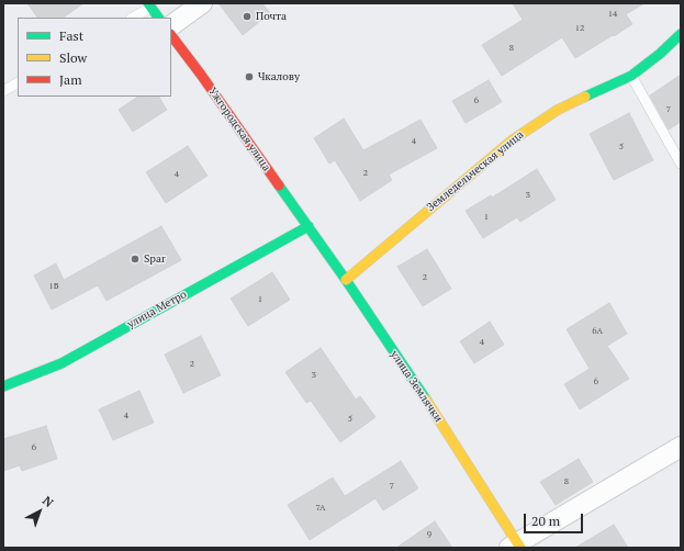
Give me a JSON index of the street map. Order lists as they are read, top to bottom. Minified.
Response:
{"streets":{"street":["Ужгородская улица","Земледельческая улица","улица Метро","улица Землячки"]},"crossings":[["Ужгородская улица","улица Метро"],["Ужгородская улица","улица Землячки"],["Земледельческая улица","улица Землячки"],["улица Метро","улица Землячки"]],"places":["Почта","Чкалову","Spar"],"house_numbers":["14","12","8","6","7","4","5","2","4","3","1","2","1Б","1","6А","4","2","3","6","4","5","6","8","7","7А","9"],"legend":["Fast","Slow","Jam"],"scale_bar":"20 m","north":"top right"}
